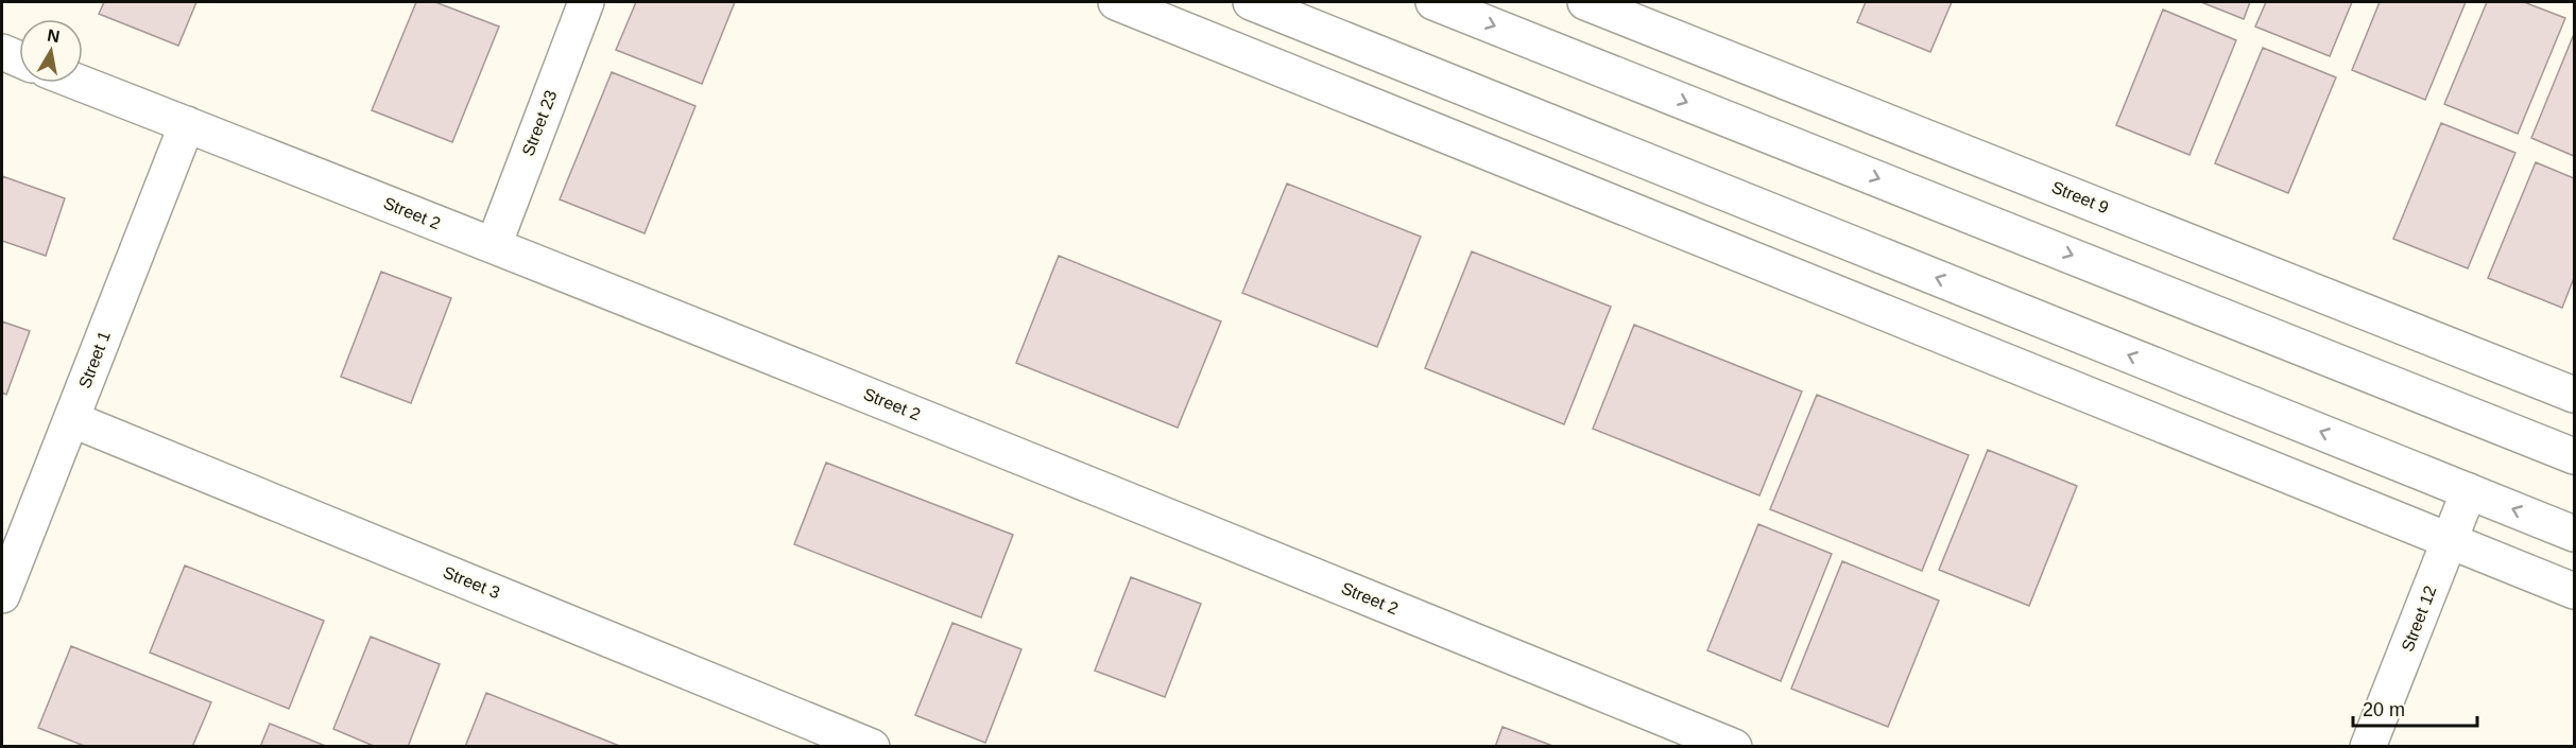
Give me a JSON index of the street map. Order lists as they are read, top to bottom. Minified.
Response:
{"streets":{"street":["Street 23","Street 9","Street 2","Street 1","Street 3","Street 12"]},"crossings":[["Street 23","Street 2"],["Street 2","Street 1"],["Street 1","Street 3"]],"scale_bar":"20 m","north":"top"}
